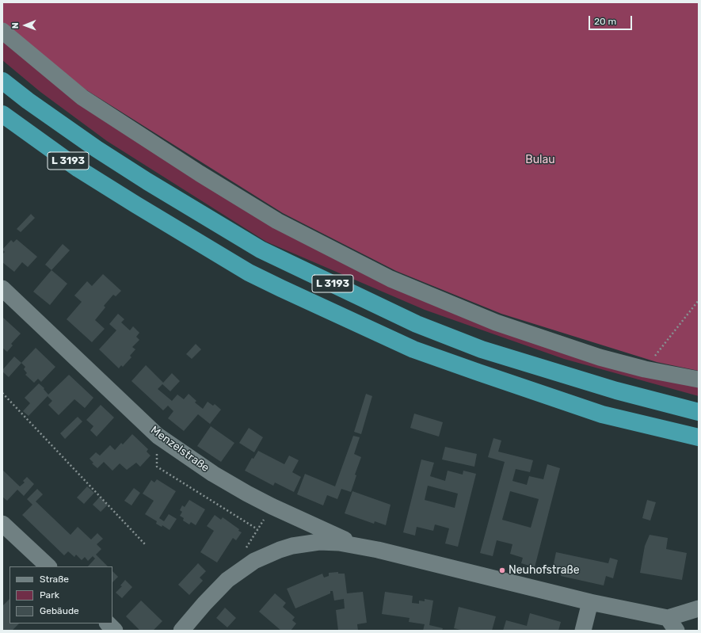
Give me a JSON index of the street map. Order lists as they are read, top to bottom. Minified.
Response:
{"streets":{"highway":["L 3193"],"street":["Menzelstraße"]},"parks":["Bulau"],"places":["Neuhofstraße"],"legend":["Straße","Park","Gebäude"],"scale_bar":"20 m","north":"left"}
